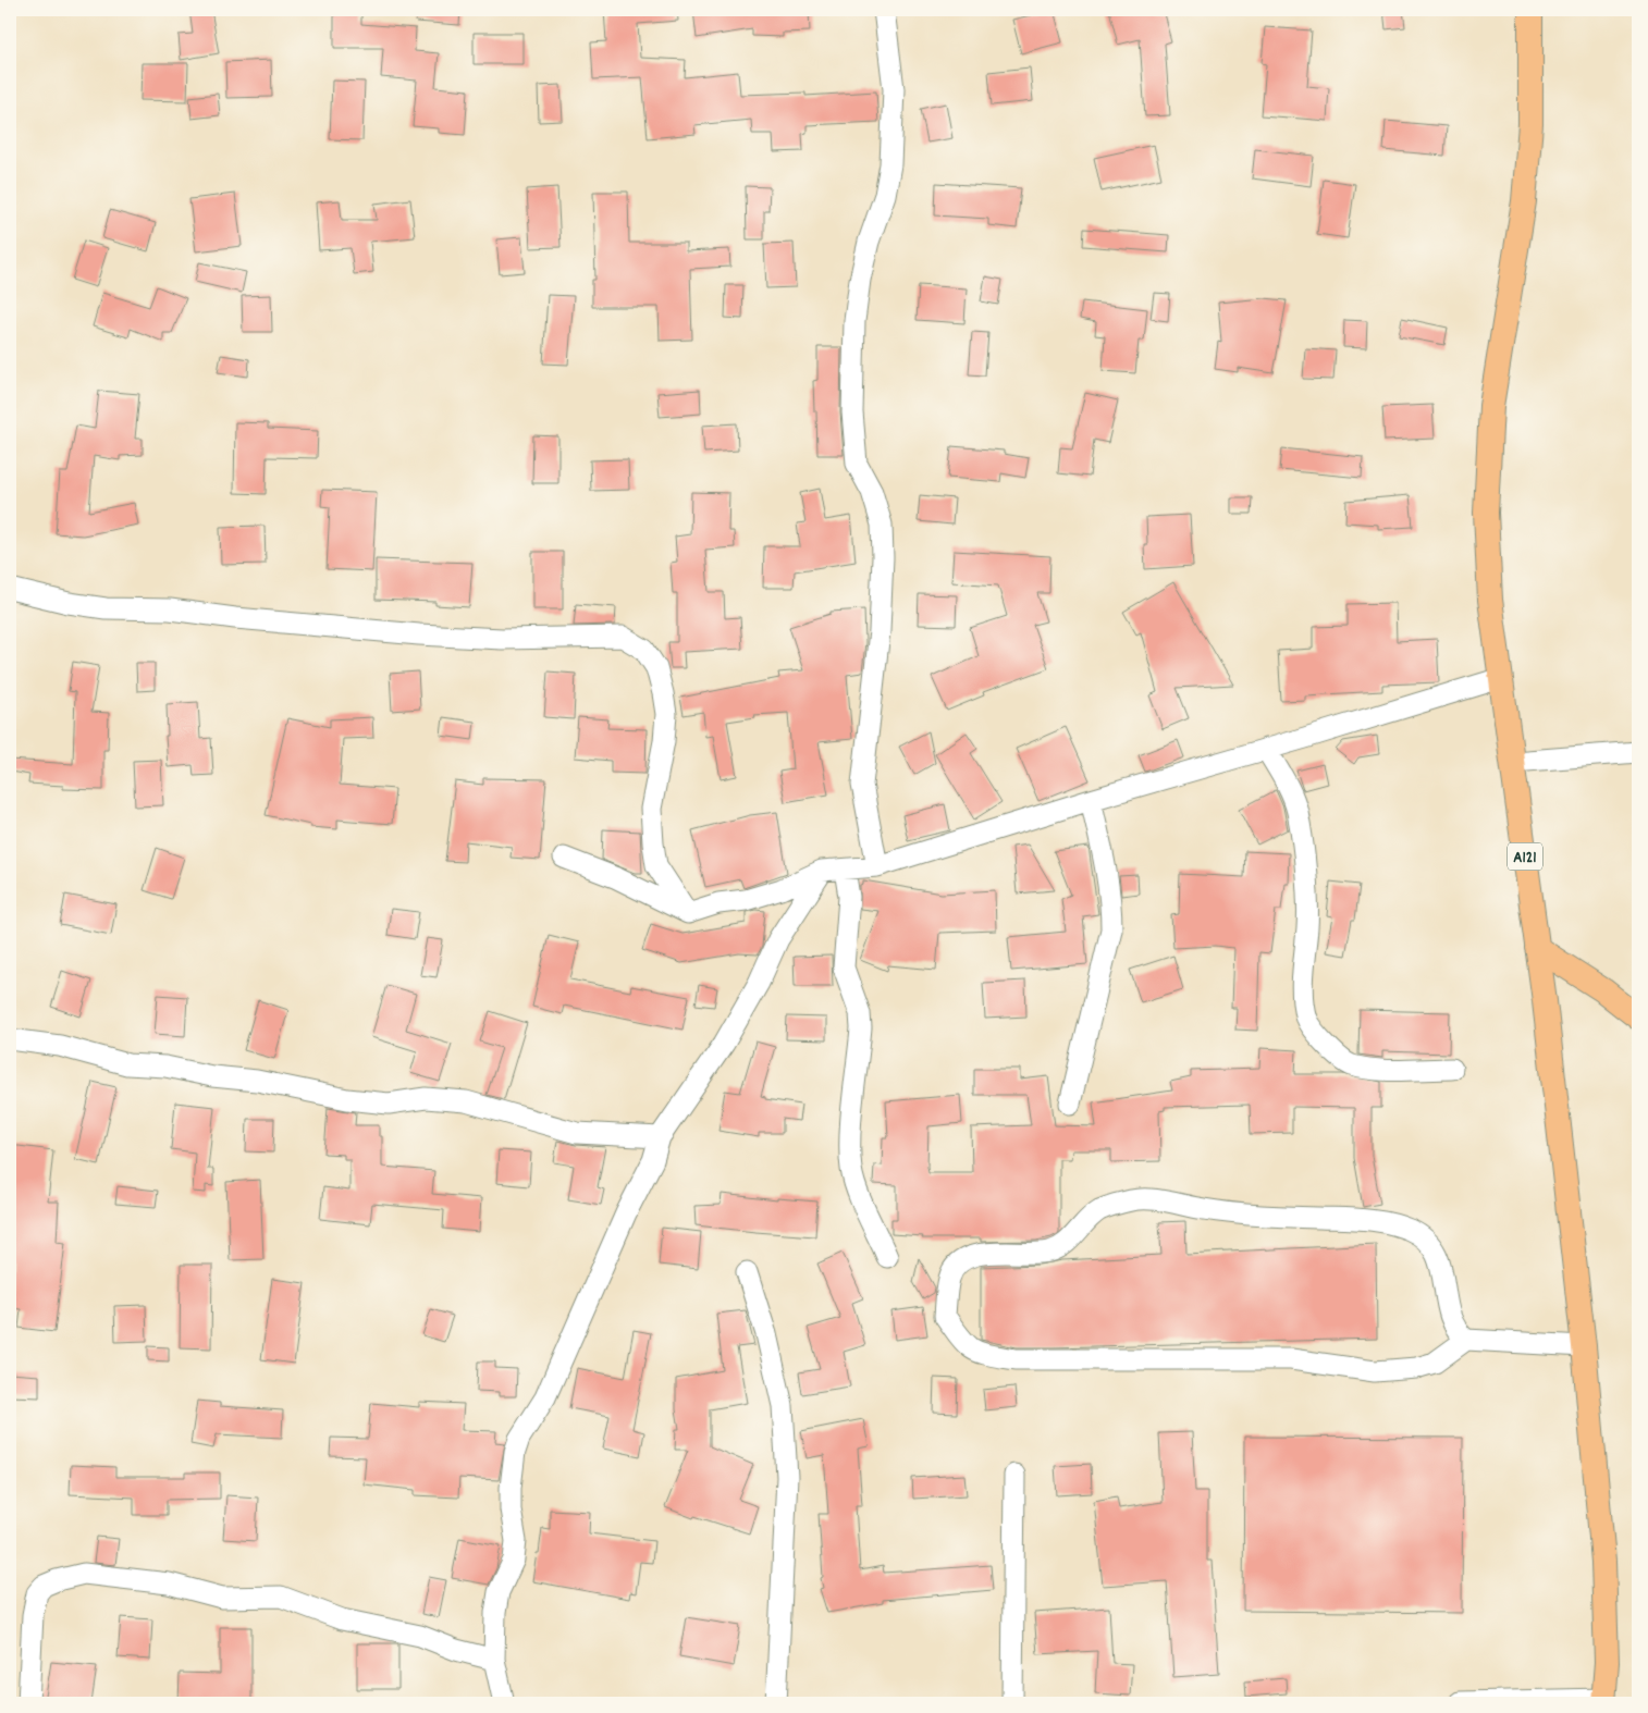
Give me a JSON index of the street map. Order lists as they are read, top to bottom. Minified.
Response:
{"streets":{"main road":["A121"]}}
